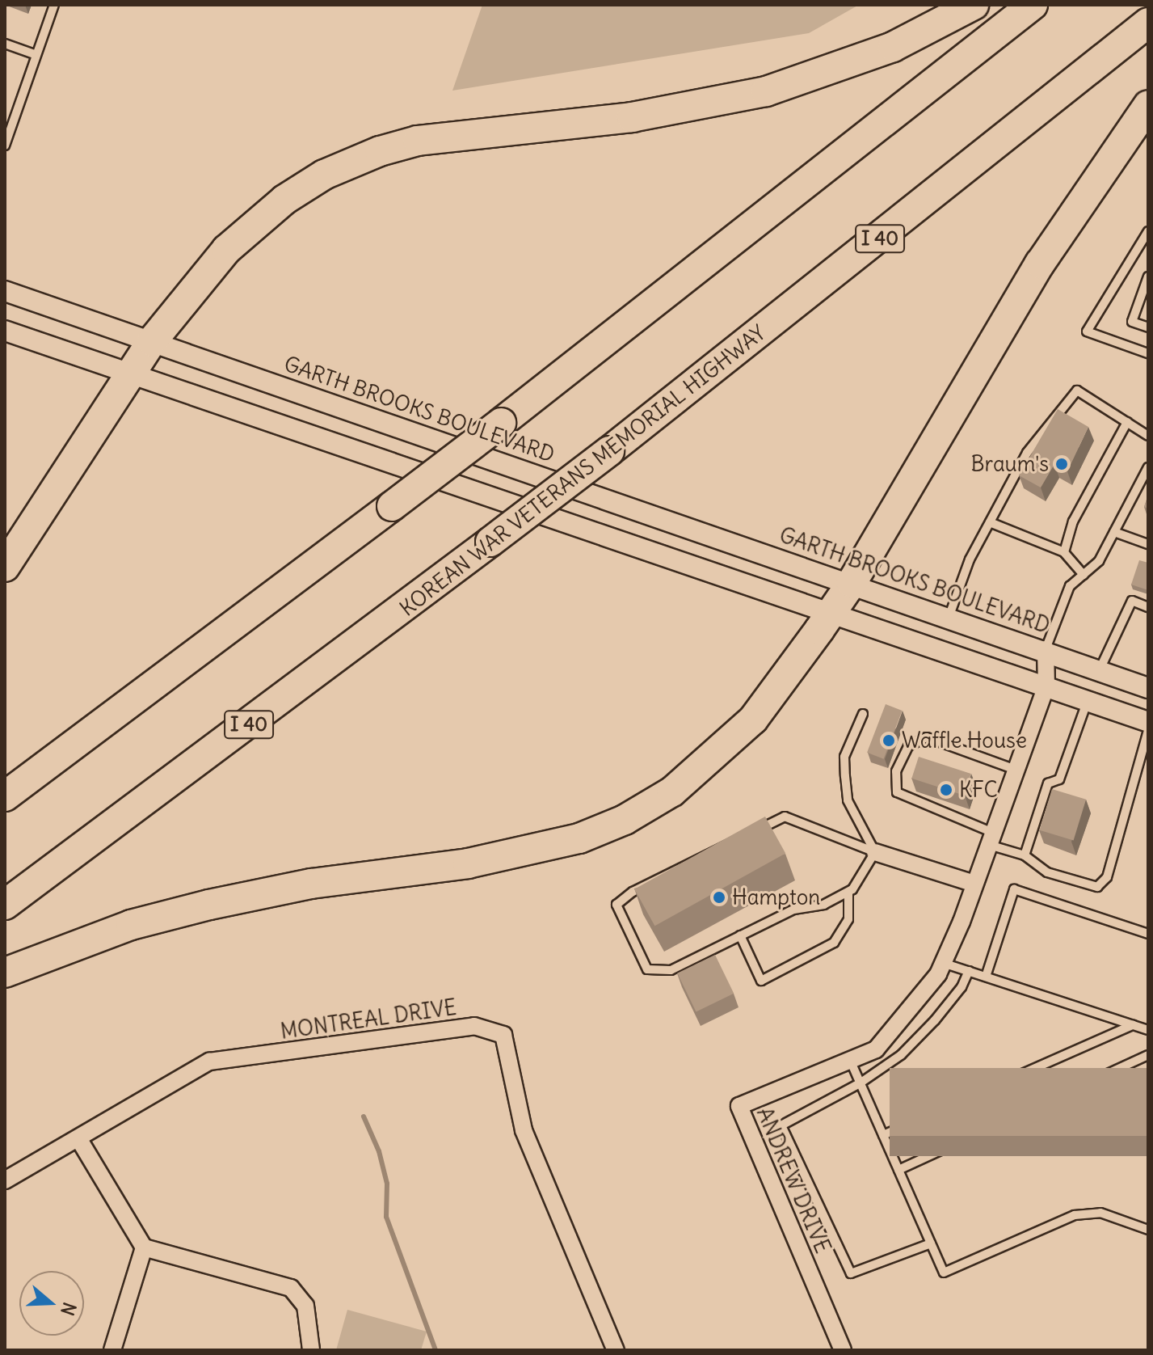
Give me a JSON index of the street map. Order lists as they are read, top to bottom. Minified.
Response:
{"streets":{"highway":["I 40","KOREAN WAR VETERANS MEMORIAL HIGHWAY"],"street":["GARTH BROOKS BOULEVARD","MONTREAL DRIVE","ANDREW DRIVE"]},"crossings":[["GARTH BROOKS BOULEVARD","ANDREW DRIVE"]],"places":["Braum's","Waffle House","KFC","Hampton"],"north":"right"}
